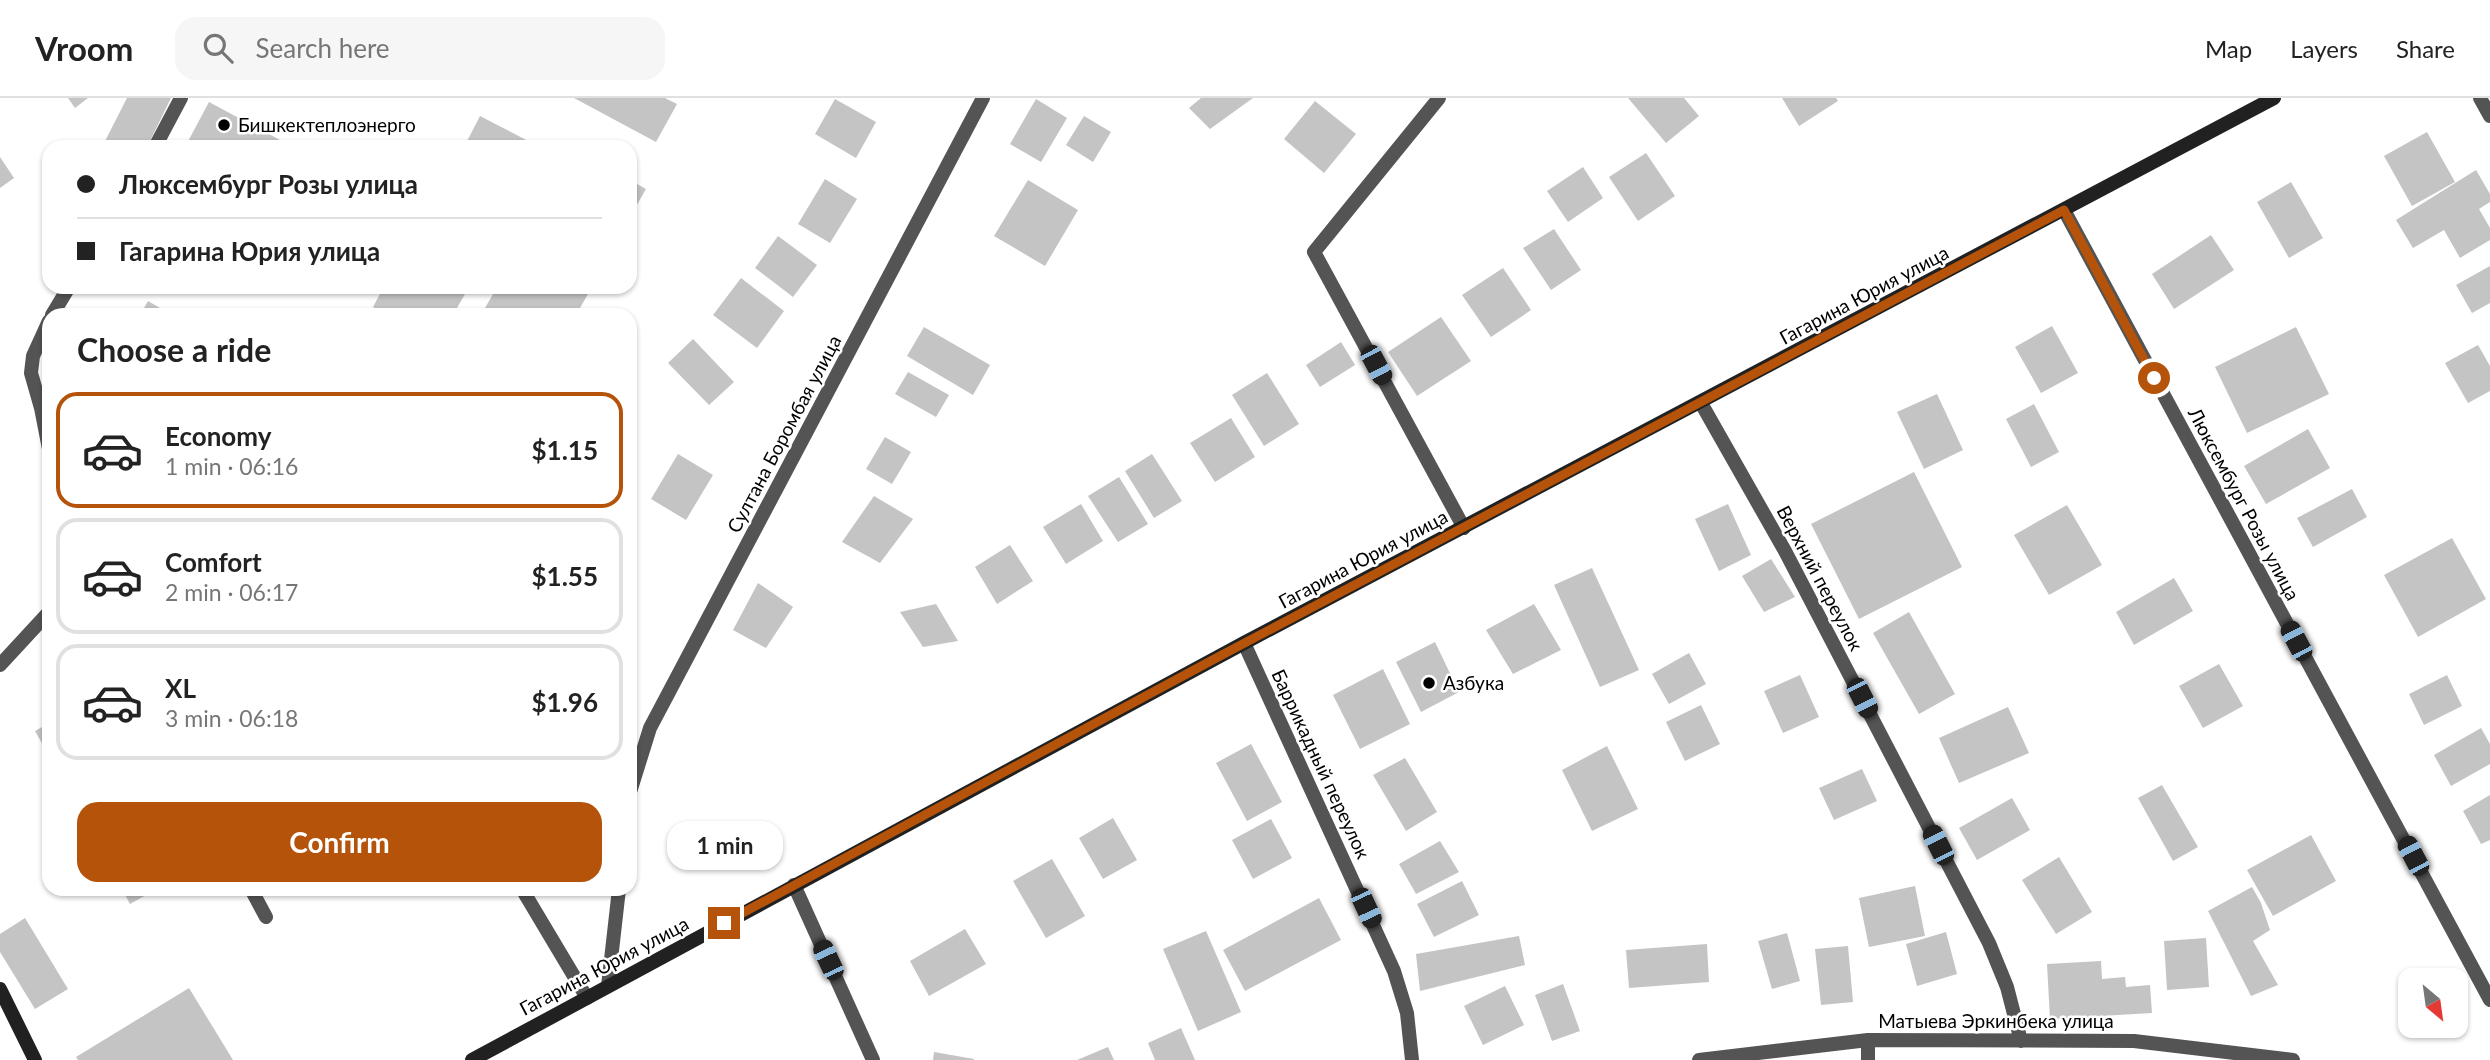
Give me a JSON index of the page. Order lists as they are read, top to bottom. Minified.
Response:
{"streets":{"main road":["Гагарина Юрия улица"],"street":["Султана Боромбая улица","Люксембург Розы улица","Верхний переулок","Баррикадный переулок","Матыева Эркинбека улица"]},"crossings":[["Гагарина Юрия улица","Люксембург Розы улица"],["Гагарина Юрия улица","Верхний переулок"],["Гагарина Юрия улица","Баррикадный переулок"],["Верхний переулок","Матыева Эркинбека улица"]],"places":["Бишкектеплоэнерго","Азбука"],"north":"bottom right","page":{"header":"Vroom","search":"Search here","nav":["Map","Layers","Share"],"banner":["Люксембург Розы улица","Гагарина Юрия улица"],"heading":"Choose a ride","list":[{"name":"Economy","note":"1 min · 06:16","value":"$1.15"},{"name":"Comfort","note":"2 min · 06:17","value":"$1.55"},{"name":"XL","note":"3 min · 06:18","value":"$1.96"}],"buttons":"Confirm","bubble":"1 min"}}
